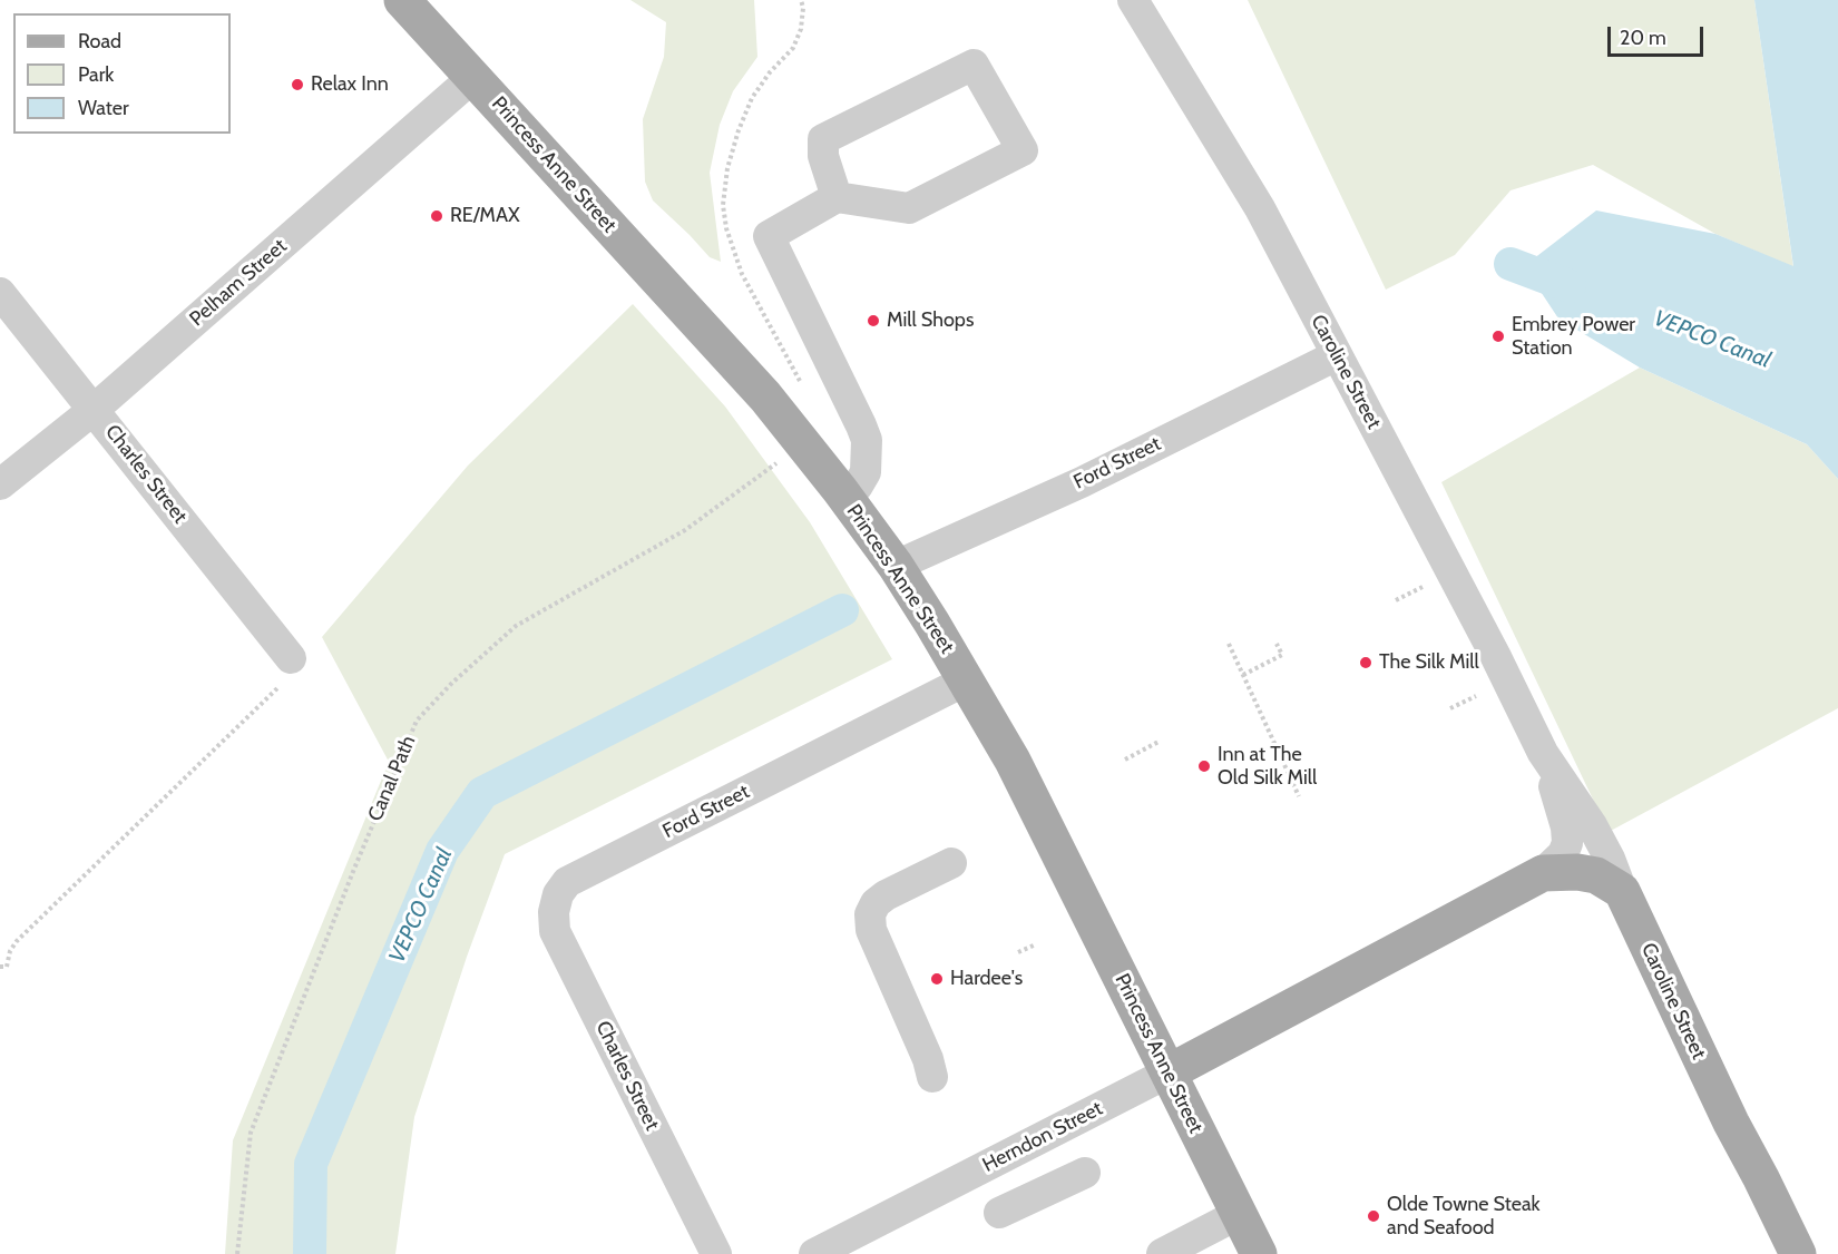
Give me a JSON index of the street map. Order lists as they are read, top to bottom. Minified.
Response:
{"streets":{"main road":["Princess Anne Street","Caroline Street","Herndon Street"],"street":["Pelham Street","Ford Street","Charles Street"],"path":["Canal Path"]},"crossings":[["Princess Anne Street","Pelham Street"],["Princess Anne Street","Ford Street"],["Princess Anne Street","Herndon Street"],["Pelham Street","Charles Street"],["Caroline Street","Ford Street"],["Caroline Street","Herndon Street"],["Ford Street","Charles Street"]],"water":["VEPCO Canal"],"places":["Relax Inn","RE/MAX","Mill Shops","Embrey Power Station","The Silk Mill","Inn at The Old Silk Mill","Hardee's","Olde Towne Steak and Seafood"],"legend":["Road","Park","Water"],"scale_bar":"20 m"}
